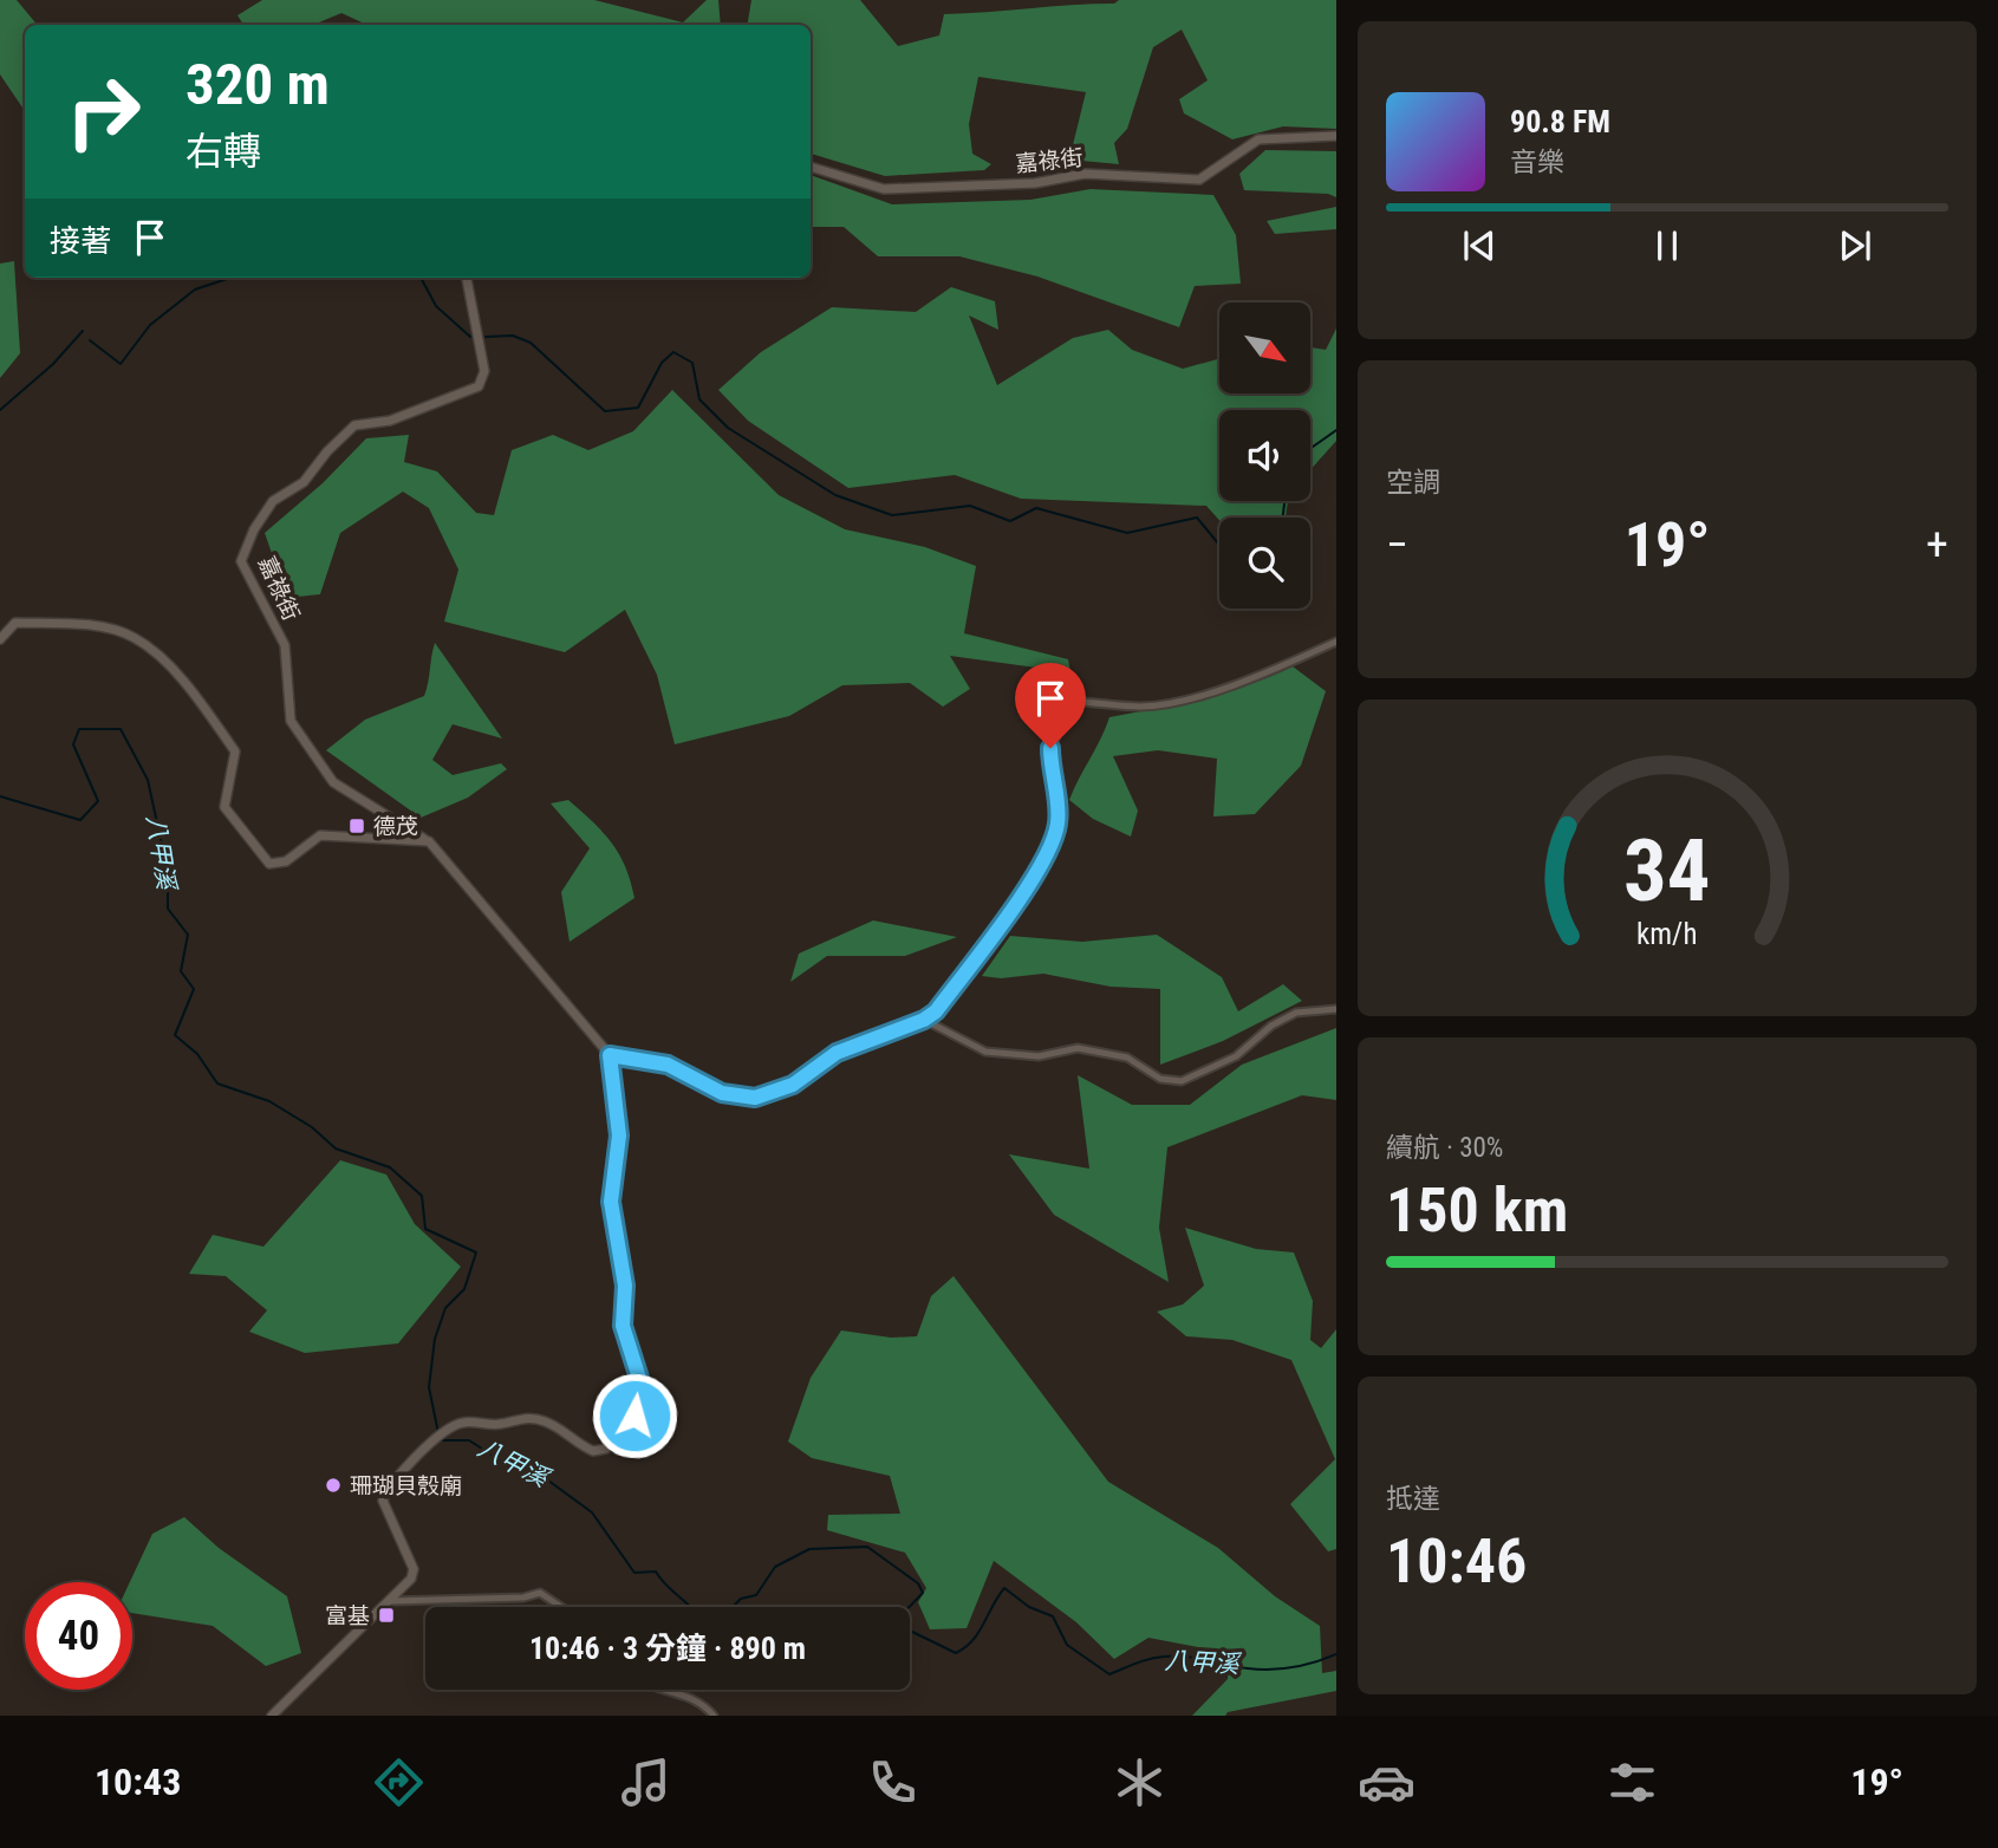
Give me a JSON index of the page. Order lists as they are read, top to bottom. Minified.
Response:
{"streets":{"street":["嘉祿街"]},"water":["八甲溪"],"places":{"transit":["德茂","富基"],"other":["珊瑚貝殼廟"]},"north":"bottom right","page":{"turn":["320 m","右轉"],"song":["90.8 FM","音樂"],"then":"接著","tile":["空調",["續航 · 30%","150 km"],["抵達","10:46"]],"heat":["−","19°","+"],"limit":"40","trip":"10:46 · 3 分鐘 · 890 m","tabs":["10:43","19°"],"gauge":["34","km/h"]}}
